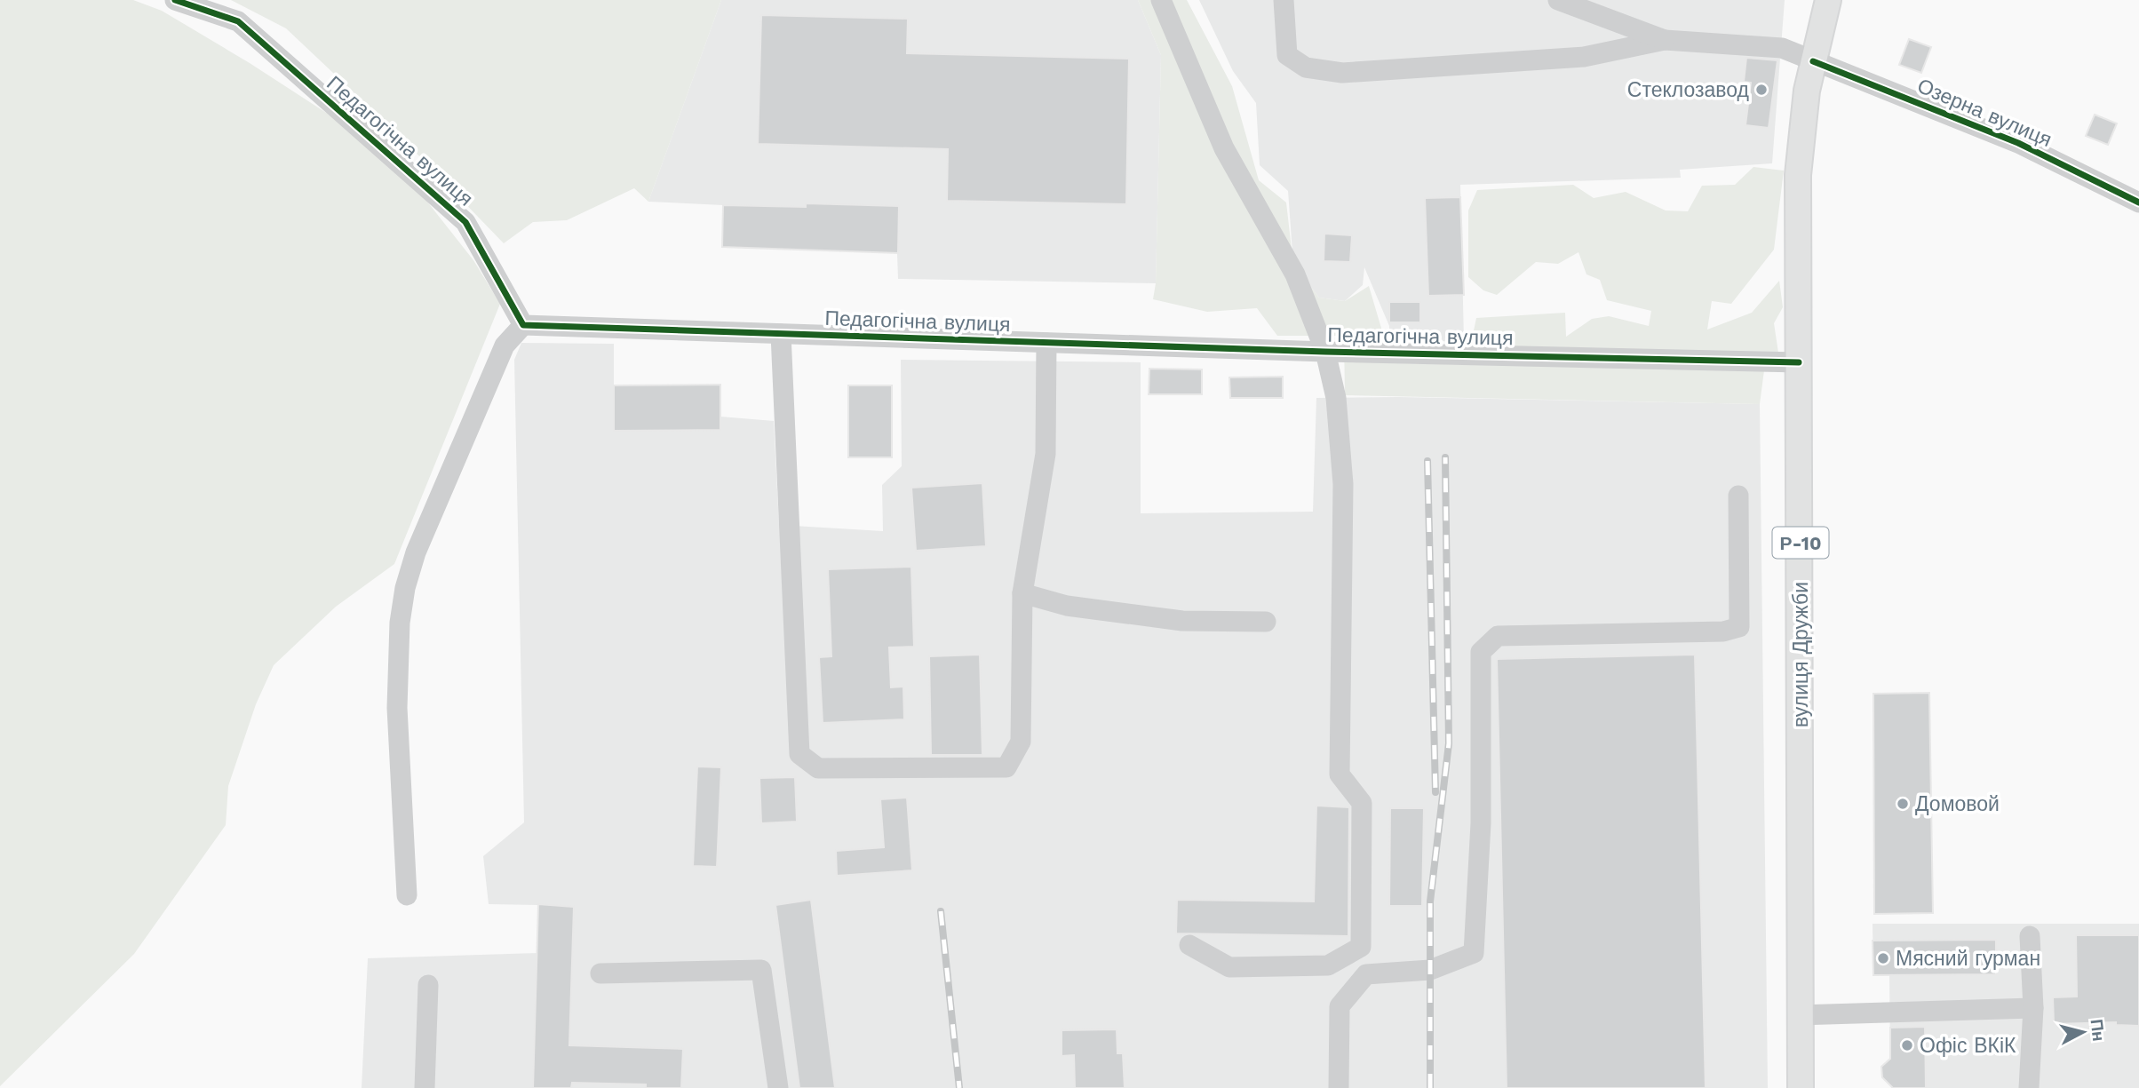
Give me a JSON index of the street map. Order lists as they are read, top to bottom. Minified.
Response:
{"streets":{"main road":["Р-10","вулиця Дружби"],"street":["Озерна вулиця","Педагогічна вулиця"]},"crossings":[["Озерна вулиця","вулиця Дружби"],["Педагогічна вулиця","вулиця Дружби"]],"places":["Стеклозавод","Домовой","Мясний гурман","Офіс ВКіК"],"north":"right"}
